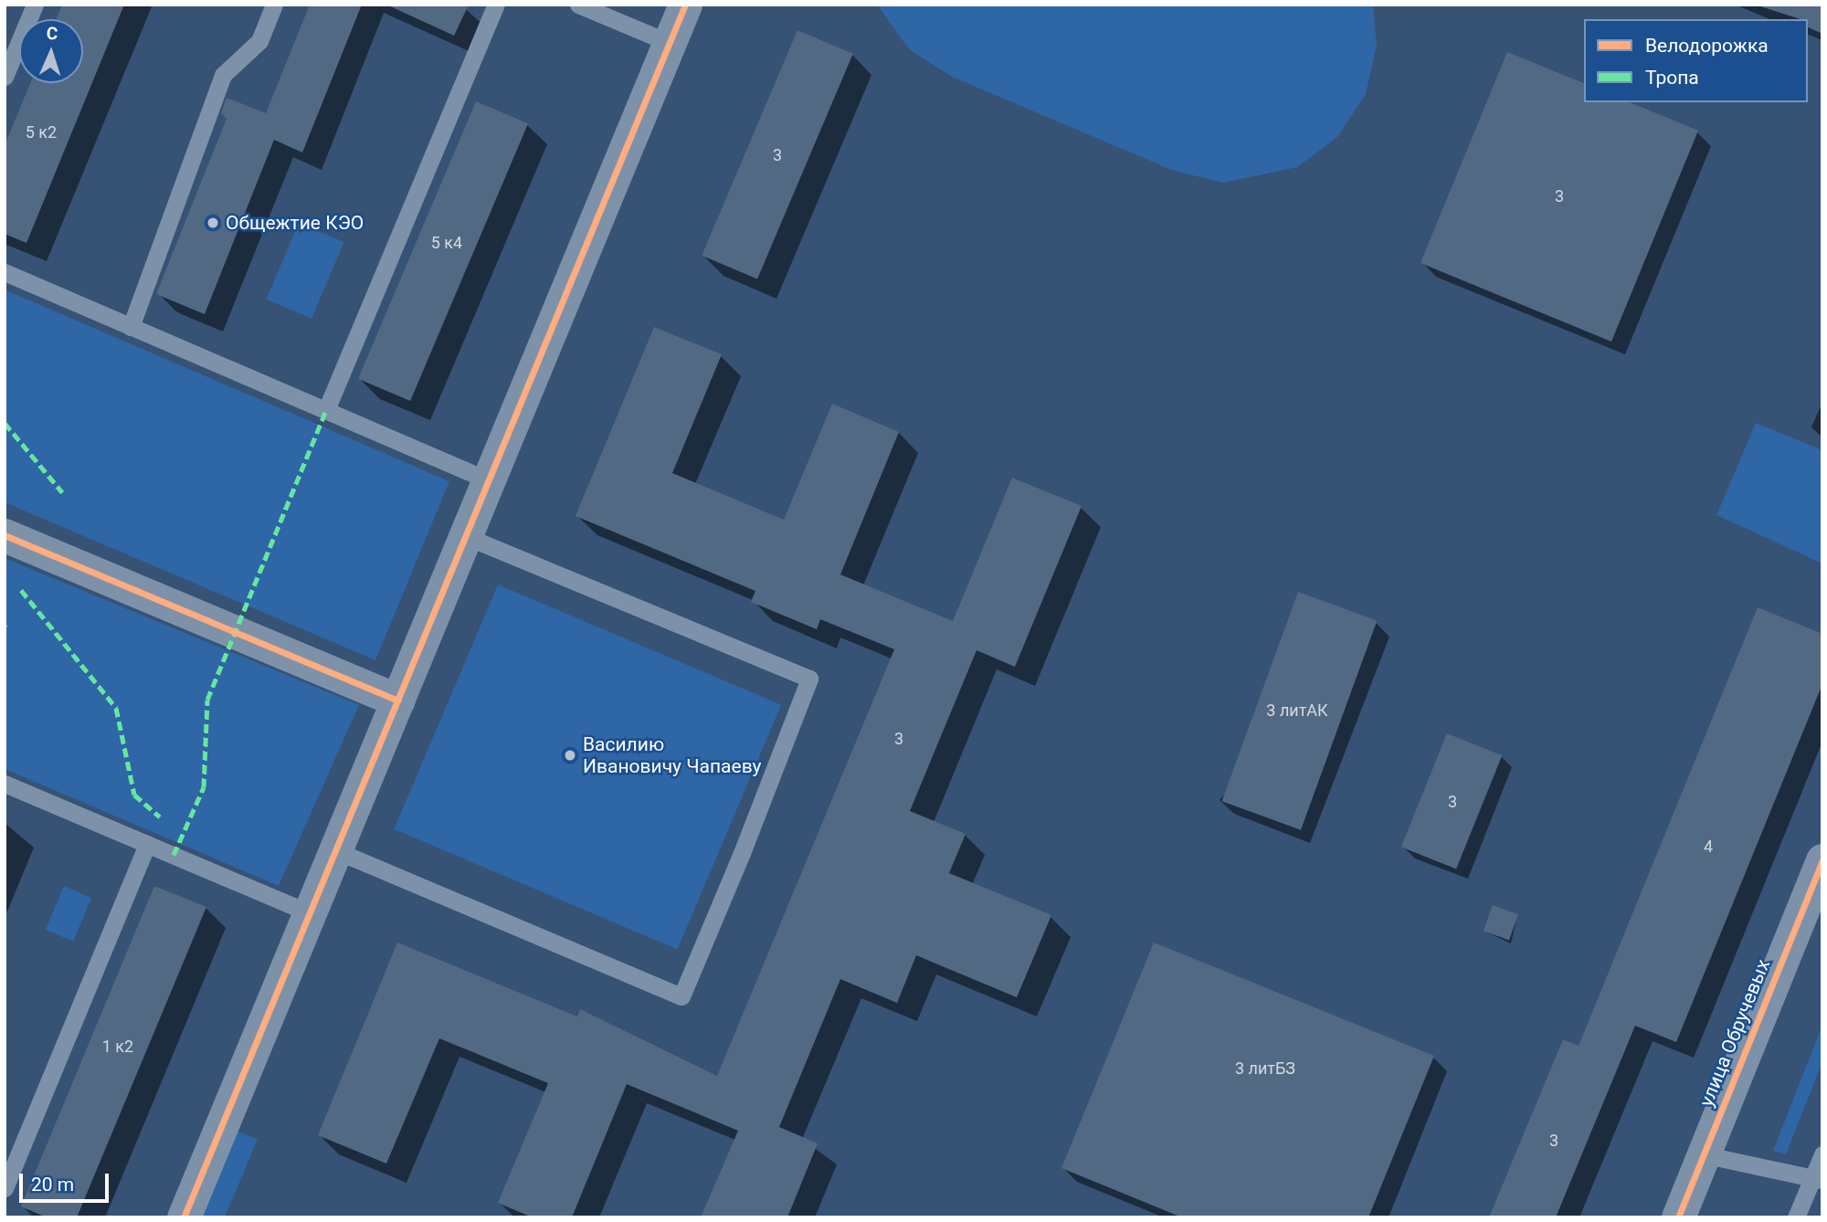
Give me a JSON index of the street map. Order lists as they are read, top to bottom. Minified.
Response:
{"streets":{"street":["улица Обручевых"]},"places":["Общежтие КЭО","Василию Ивановичу Чапаеву"],"house_numbers":["5 к2","3","3","5 к4","3 литАК","3","3","4","1 к2","3 литБЗ","3"],"legend":["Велодорожка","Тропа"],"scale_bar":"20 m","north":"top"}
